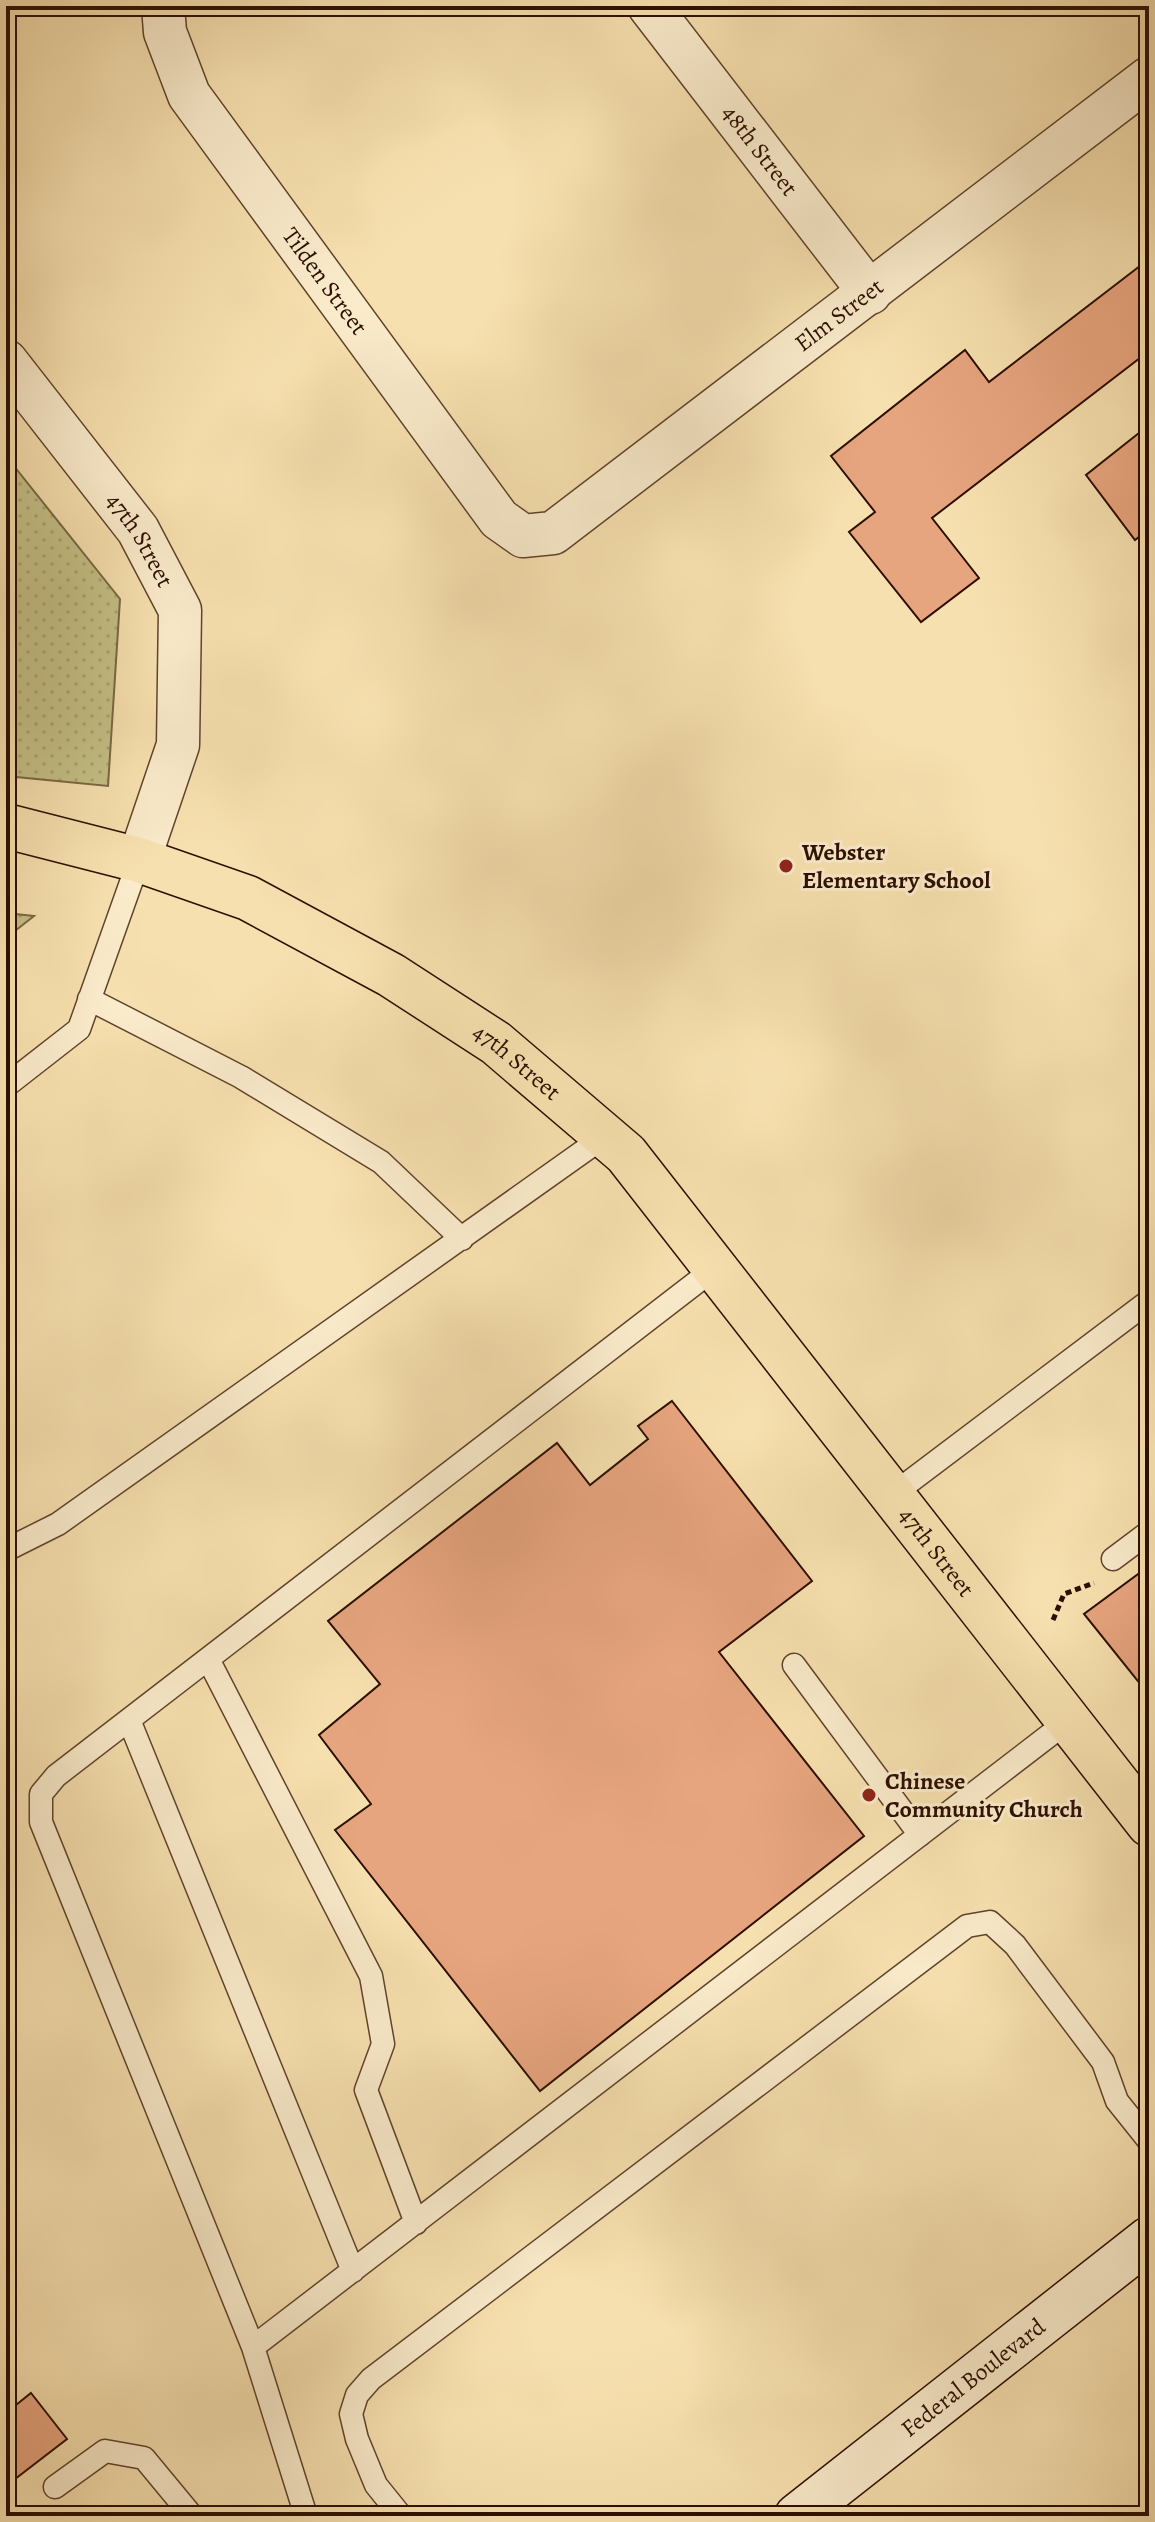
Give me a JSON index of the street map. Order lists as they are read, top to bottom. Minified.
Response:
{"streets":{"main road":["47th Street","Federal Boulevard"],"street":["48th Street","Tilden Street","Elm Street"]},"crossings":[["48th Street","Elm Street"],["Tilden Street","Elm Street"]],"places":["Webster Elementary School","Chinese Community Church"]}
